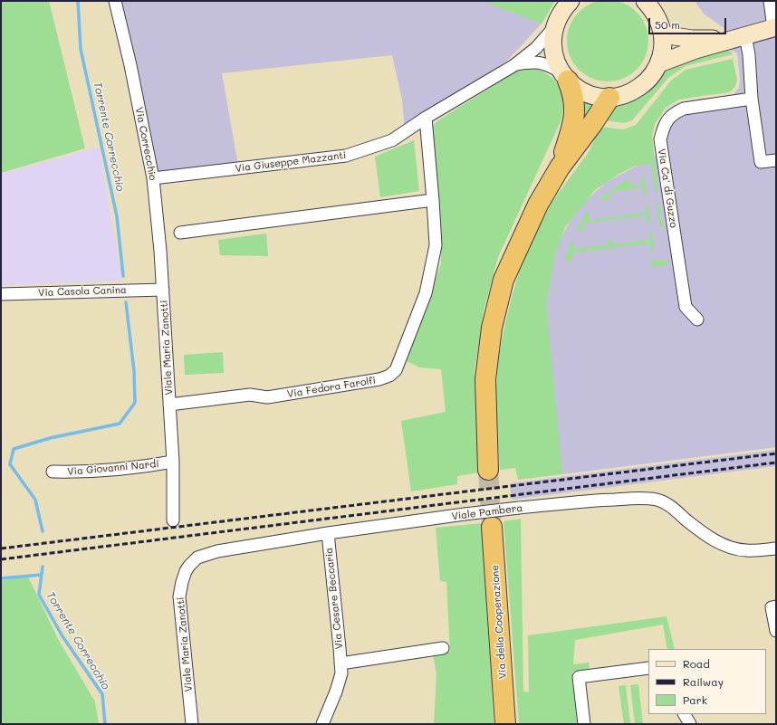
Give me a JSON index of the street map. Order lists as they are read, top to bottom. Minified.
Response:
{"streets":{"highway":["Via della Cooperazione"],"street":["Via Correcchio","Via Giuseppe Mazzanti","Via Ca' di Guzzo","Via Casola Canina","Viale Maria Zanotti","Via Fedora Farolfi","Via Giovanni Nardi","Viale Pambera","Via Cesare Beccaria"]},"crossings":[["Via Correcchio","Via Giuseppe Mazzanti"],["Via Correcchio","Via Casola Canina"],["Via Correcchio","Viale Maria Zanotti"],["Via Giuseppe Mazzanti","Via Fedora Farolfi"],["Via Casola Canina","Viale Maria Zanotti"],["Viale Maria Zanotti","Via Fedora Farolfi"],["Viale Maria Zanotti","Via Giovanni Nardi"],["Viale Maria Zanotti","Viale Pambera"],["Viale Pambera","Via Cesare Beccaria"]],"water":["Torrente Correcchio"],"legend":["Road","Railway","Park"],"scale_bar":"50 m"}
